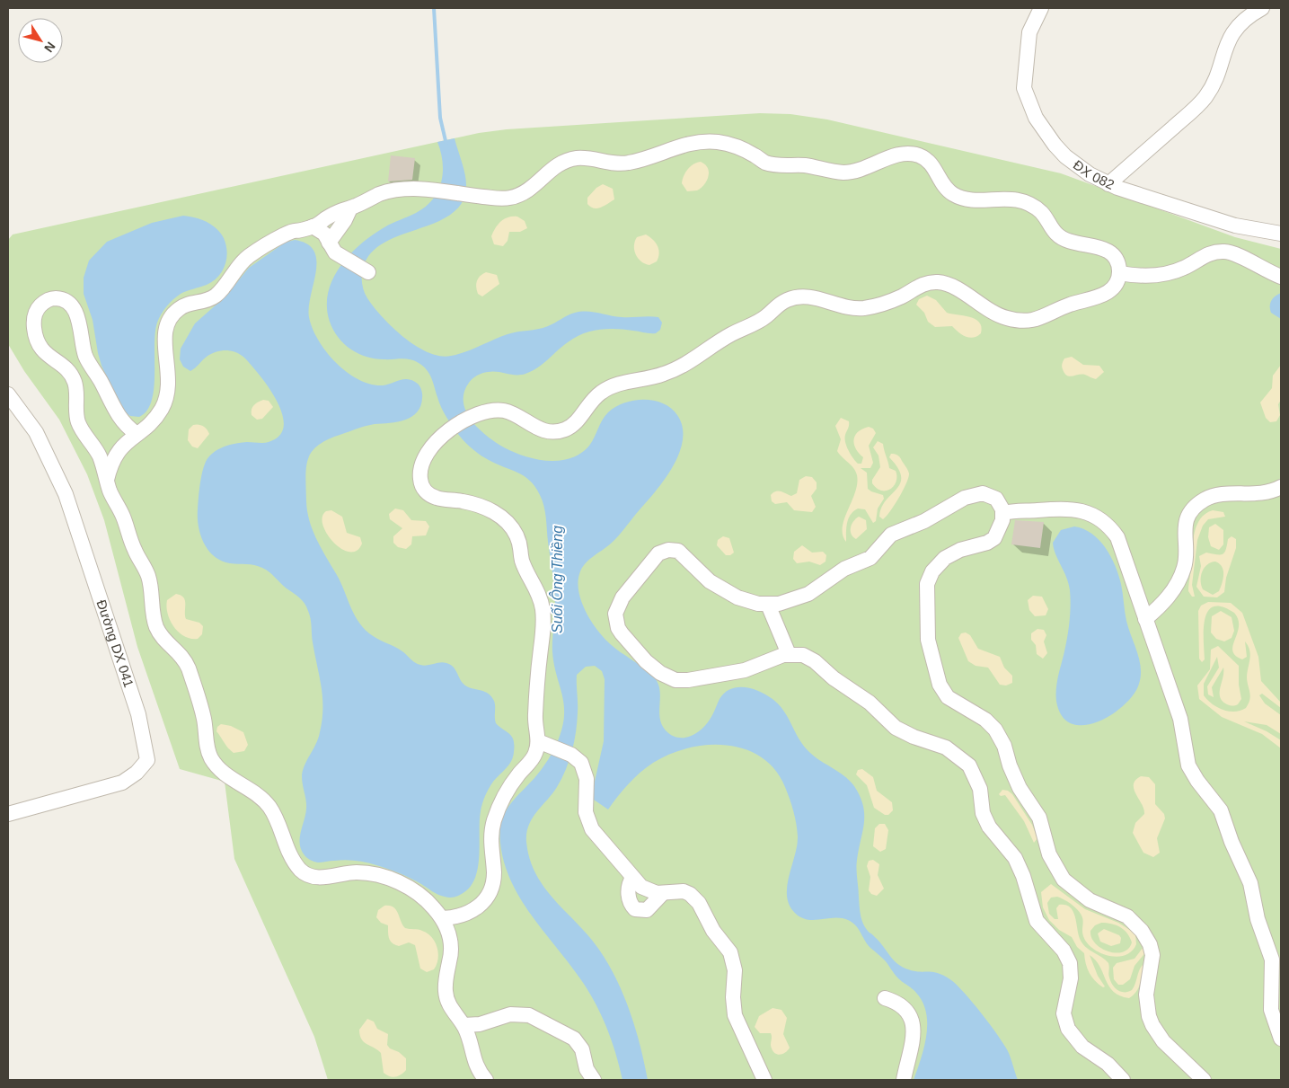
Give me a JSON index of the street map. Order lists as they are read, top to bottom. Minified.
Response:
{"streets":{"street":["ĐX 082","Đường DX 041"]},"water":["Suối Ông Thiềng"],"north":"bottom right"}
